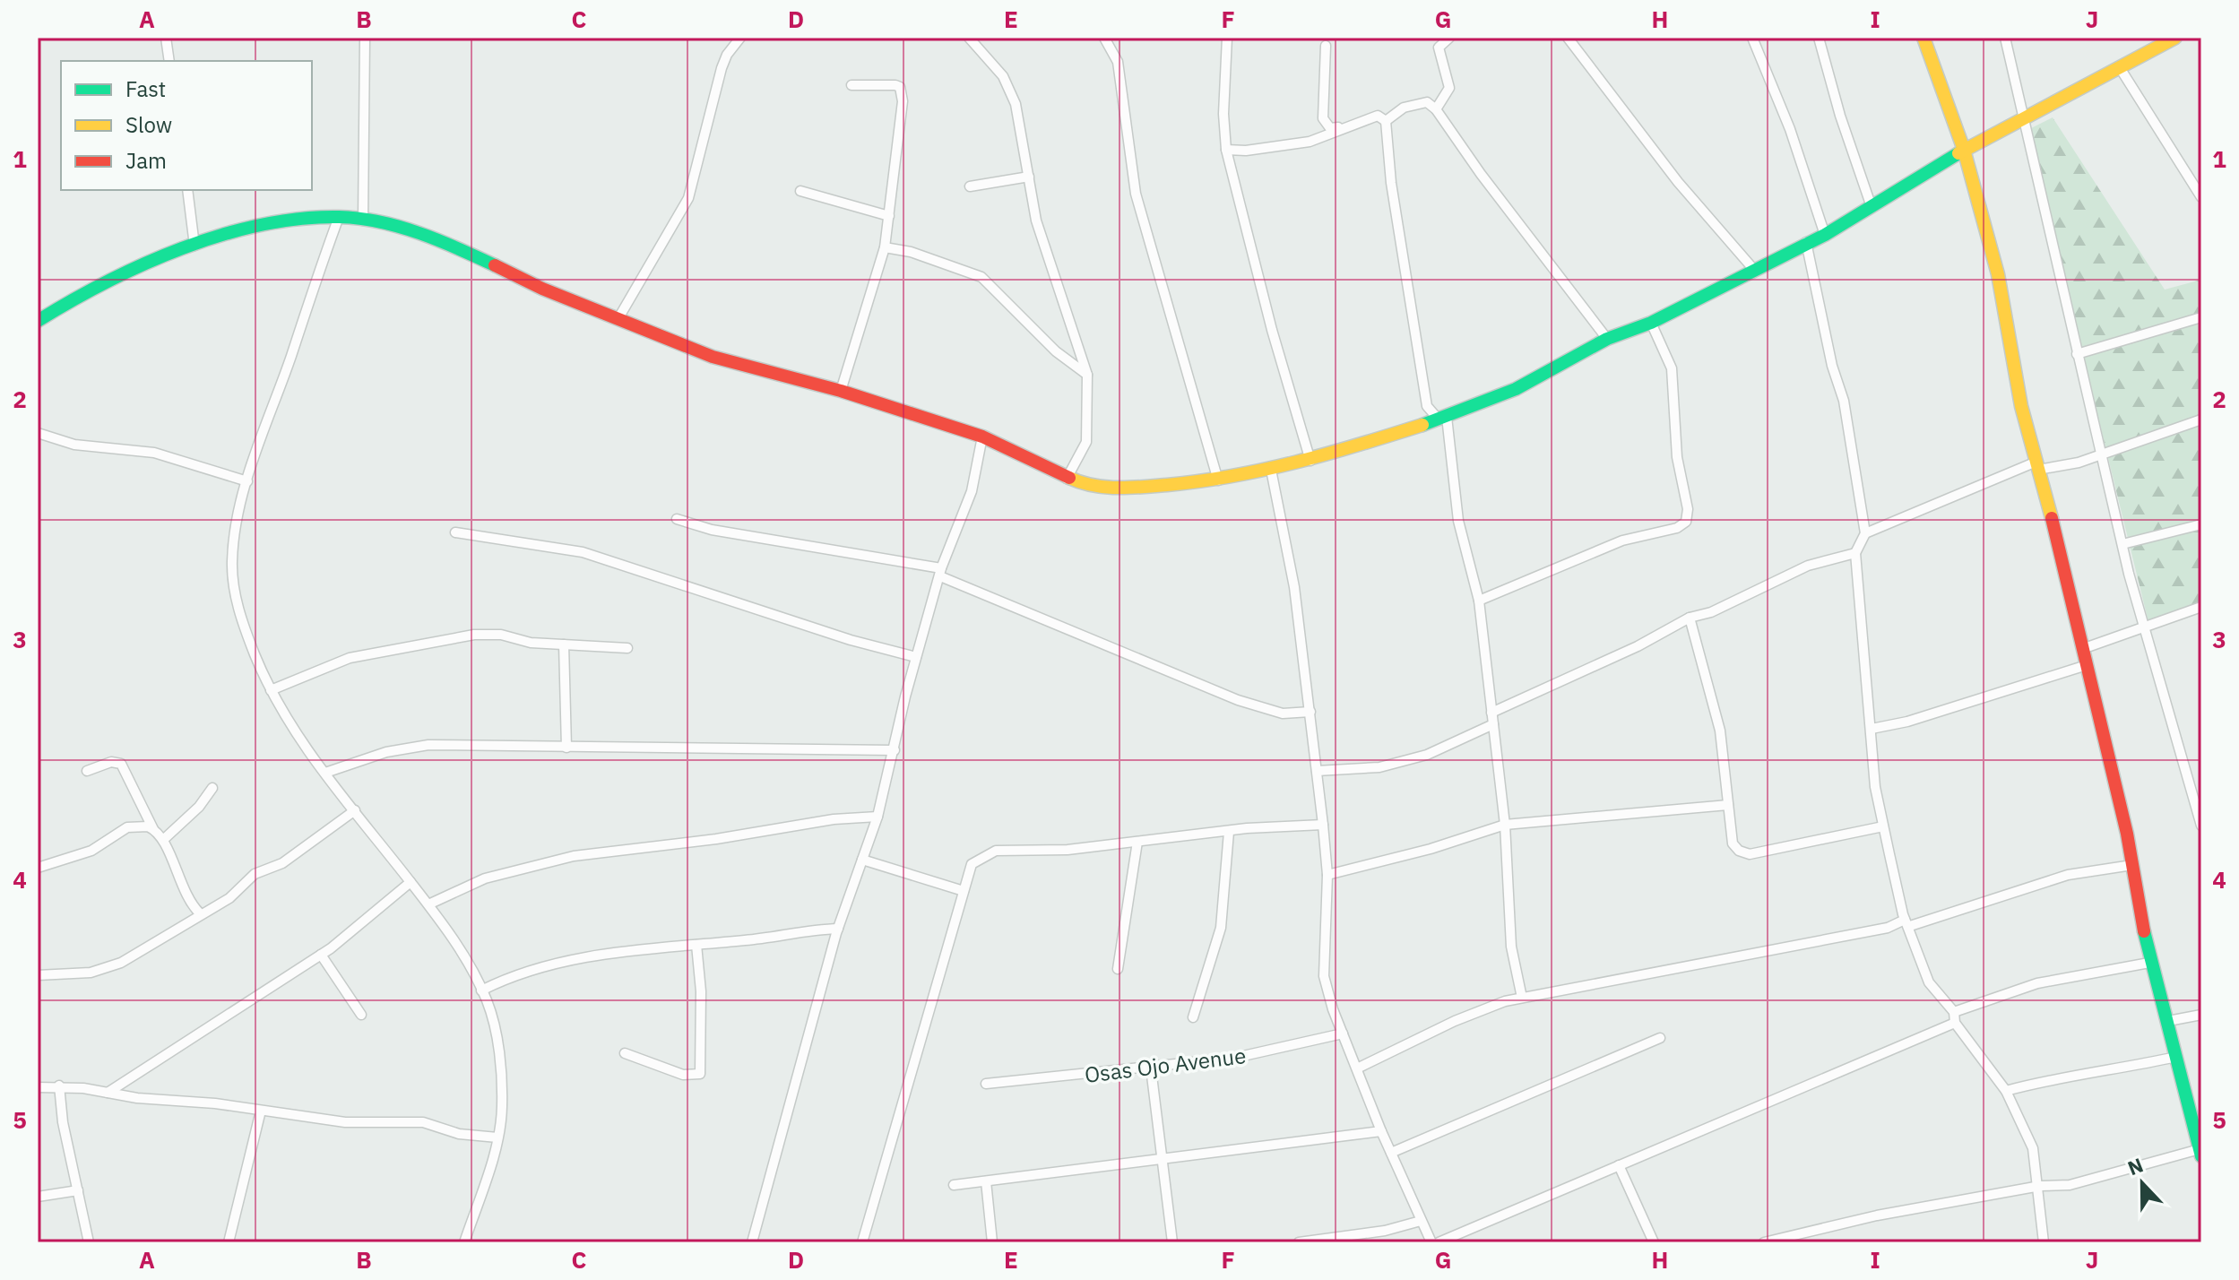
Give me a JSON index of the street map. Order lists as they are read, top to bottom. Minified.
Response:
{"streets":{"street":["Osas Ojo Avenue"]},"legend":["Fast","Slow","Jam"],"north":"top","grid":{"columns":["A","B","C","D","E","F","G","H","I","J"],"rows":["1","2","3","4","5"]}}
